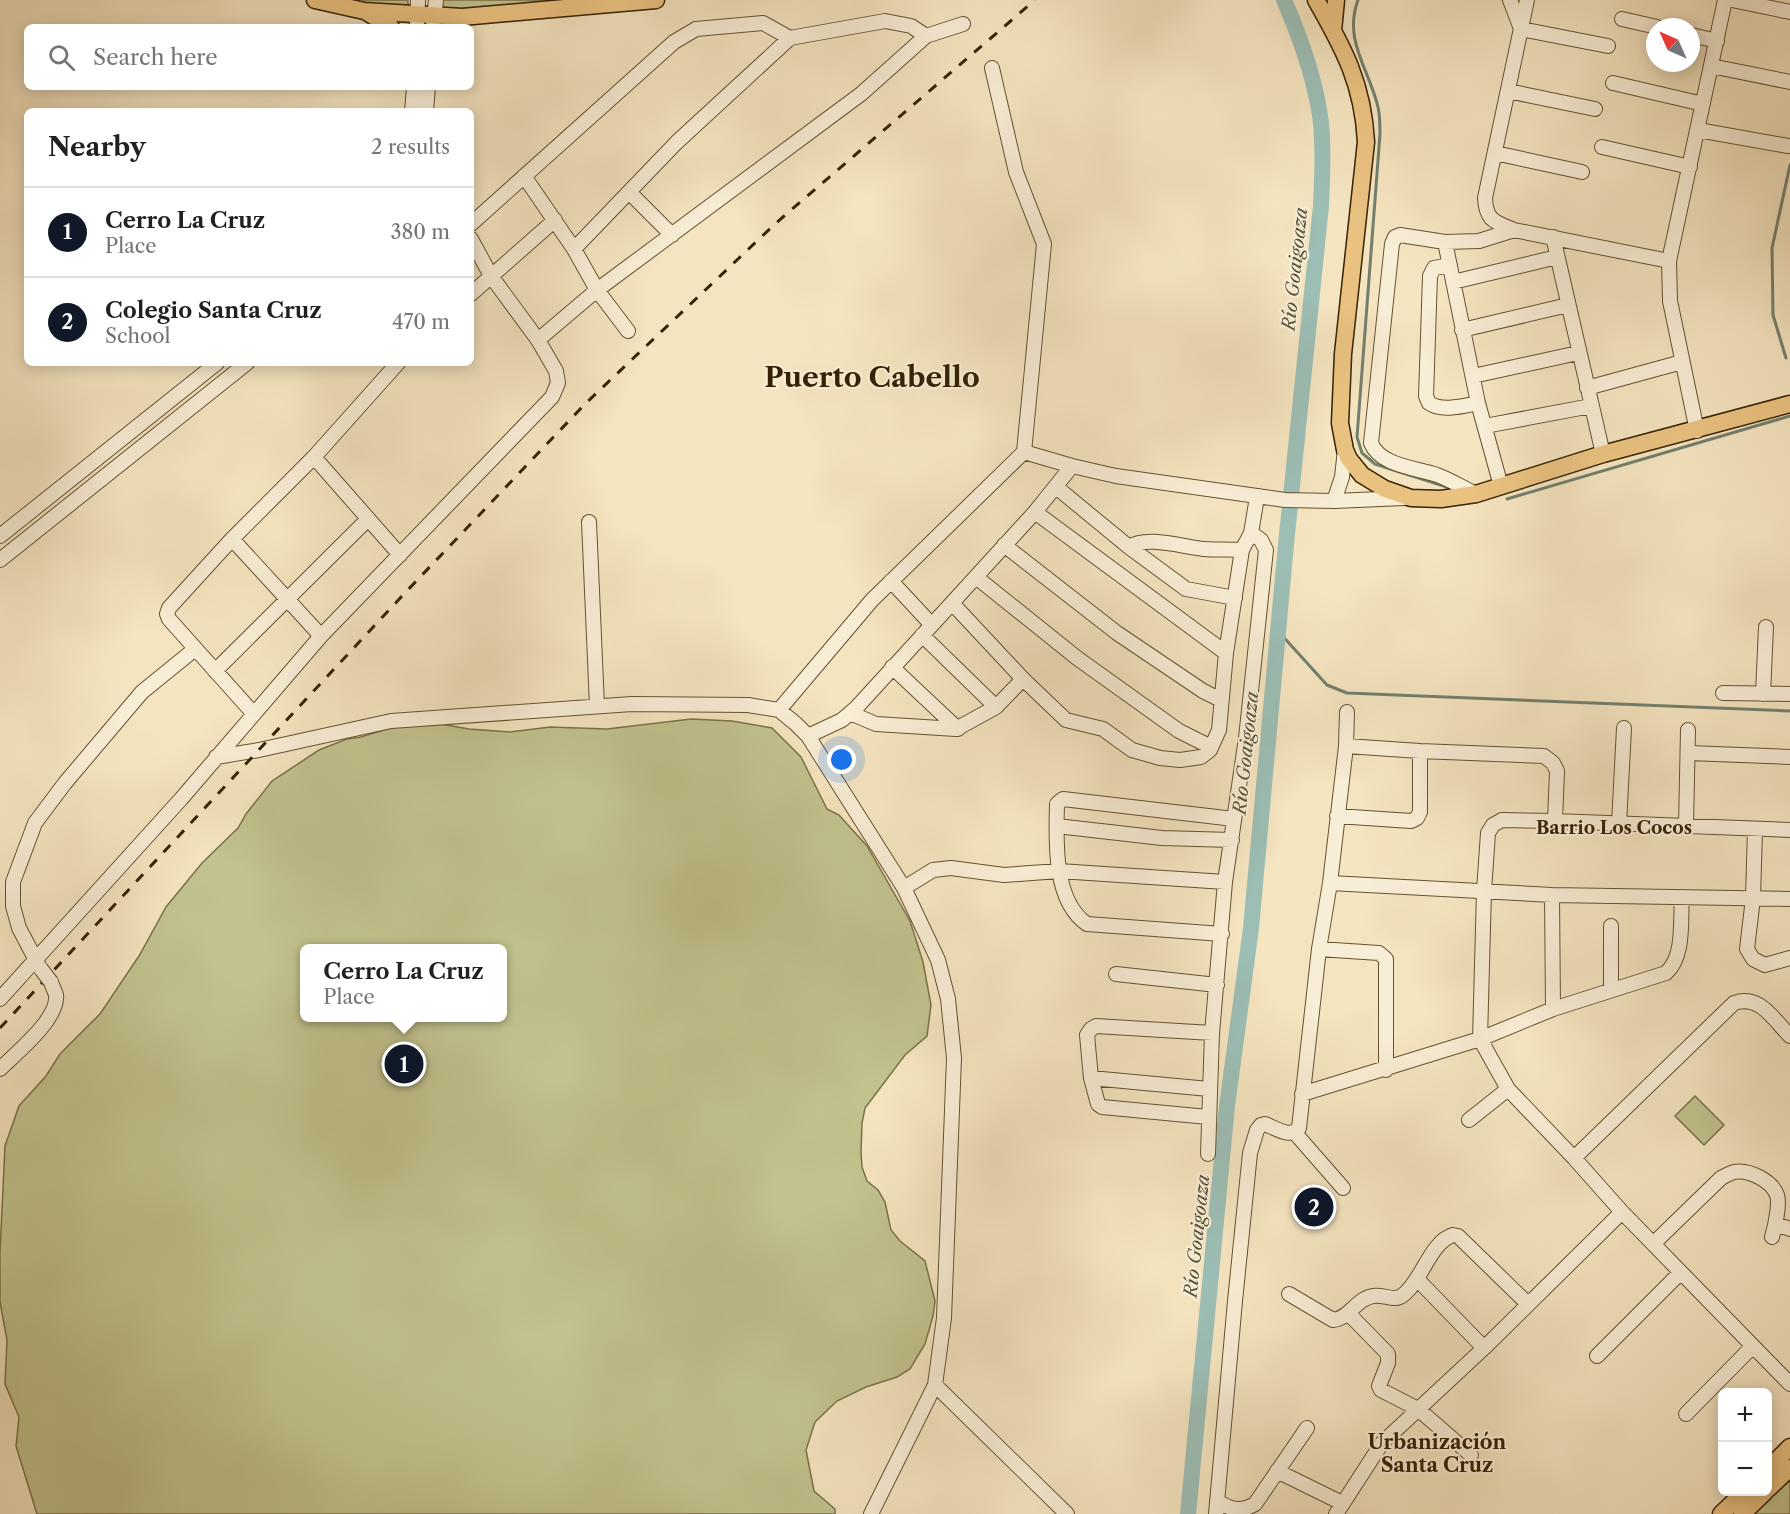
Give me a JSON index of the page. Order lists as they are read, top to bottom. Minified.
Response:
{"districts":["Puerto Cabello","Barrio Los Cocos","Urbanización Santa Cruz"],"water":["Río Goaigoaza"],"north":"top left","page":{"search":"Search here","heading":["Nearby","2 results"],"list":[{"mark":"1","name":"Cerro La Cruz","note":"Place","value":"380 m"},{"mark":"2","name":"Colegio Santa Cruz","note":"School","value":"470 m"}],"popup":["Cerro La Cruz","Place"],"pins":["1","2"],"map_buttons":["+","−"]}}
